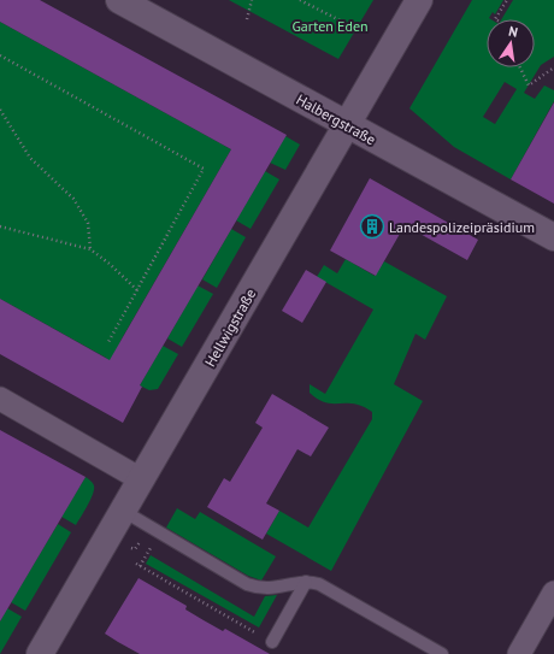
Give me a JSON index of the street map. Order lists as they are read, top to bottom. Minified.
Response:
{"streets":{"street":["Halbergstraße","Hellwigstraße"]},"crossings":[["Halbergstraße","Hellwigstraße"]],"parks":["Garten Eden"],"places":{"building":["Landespolizeipräsidium"]},"north":"top"}
